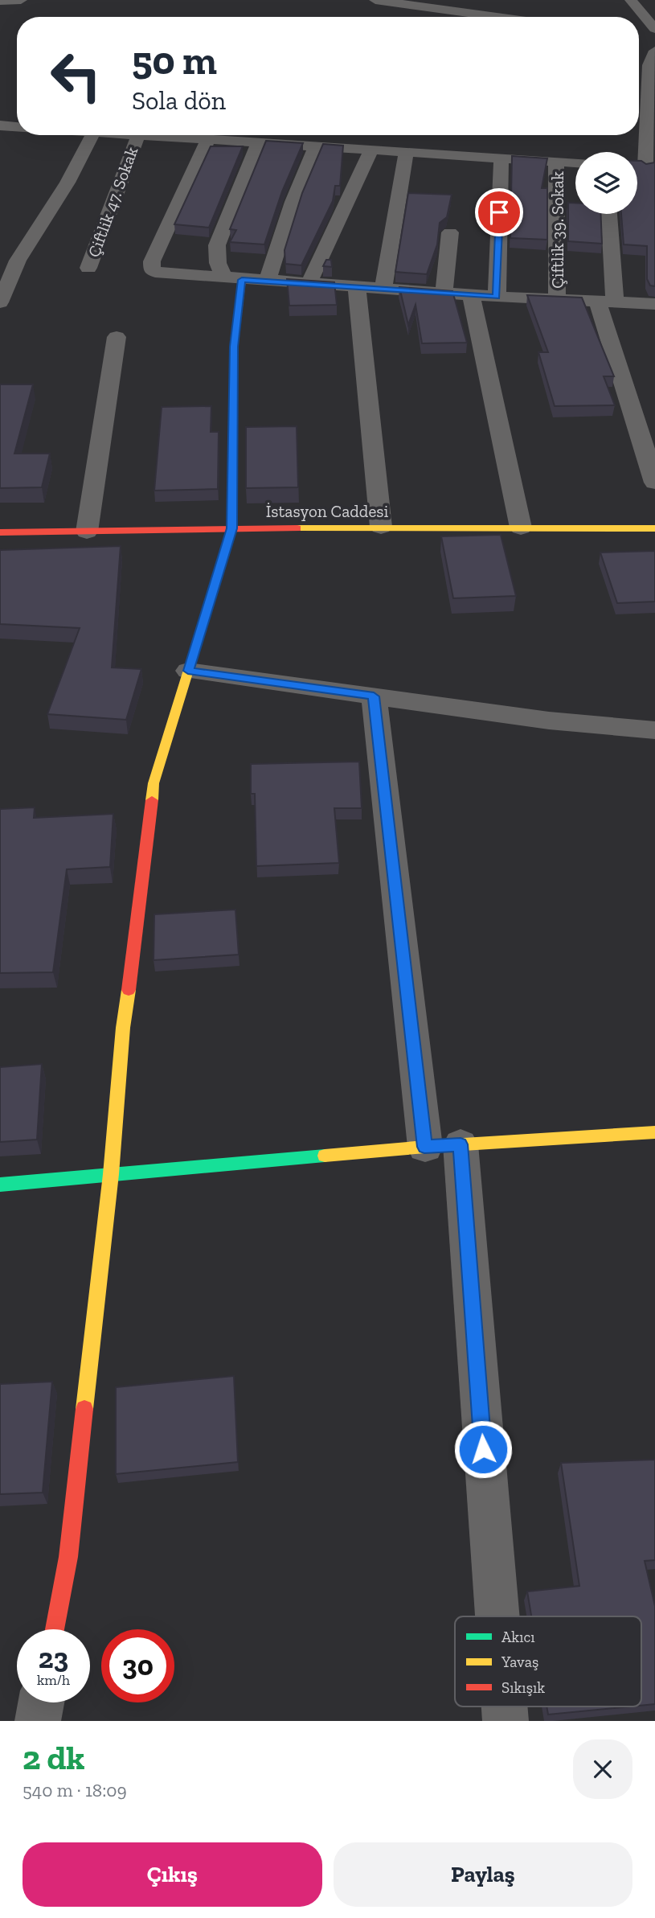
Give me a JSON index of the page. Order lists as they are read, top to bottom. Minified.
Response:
{"streets":{"street":["Çiftlik 47. Sokak","Çiftlik 39. Sokak","İstasyon Caddesi"]},"legend":["Akıcı","Yavaş","Sıkışık"],"page":{"turn":["50 m","Sola dön"],"speed":"23 km/h","limit":"30","heading":["2 dk","540 m · 18:09"],"buttons":["Çıkış","Paylaş"]}}
